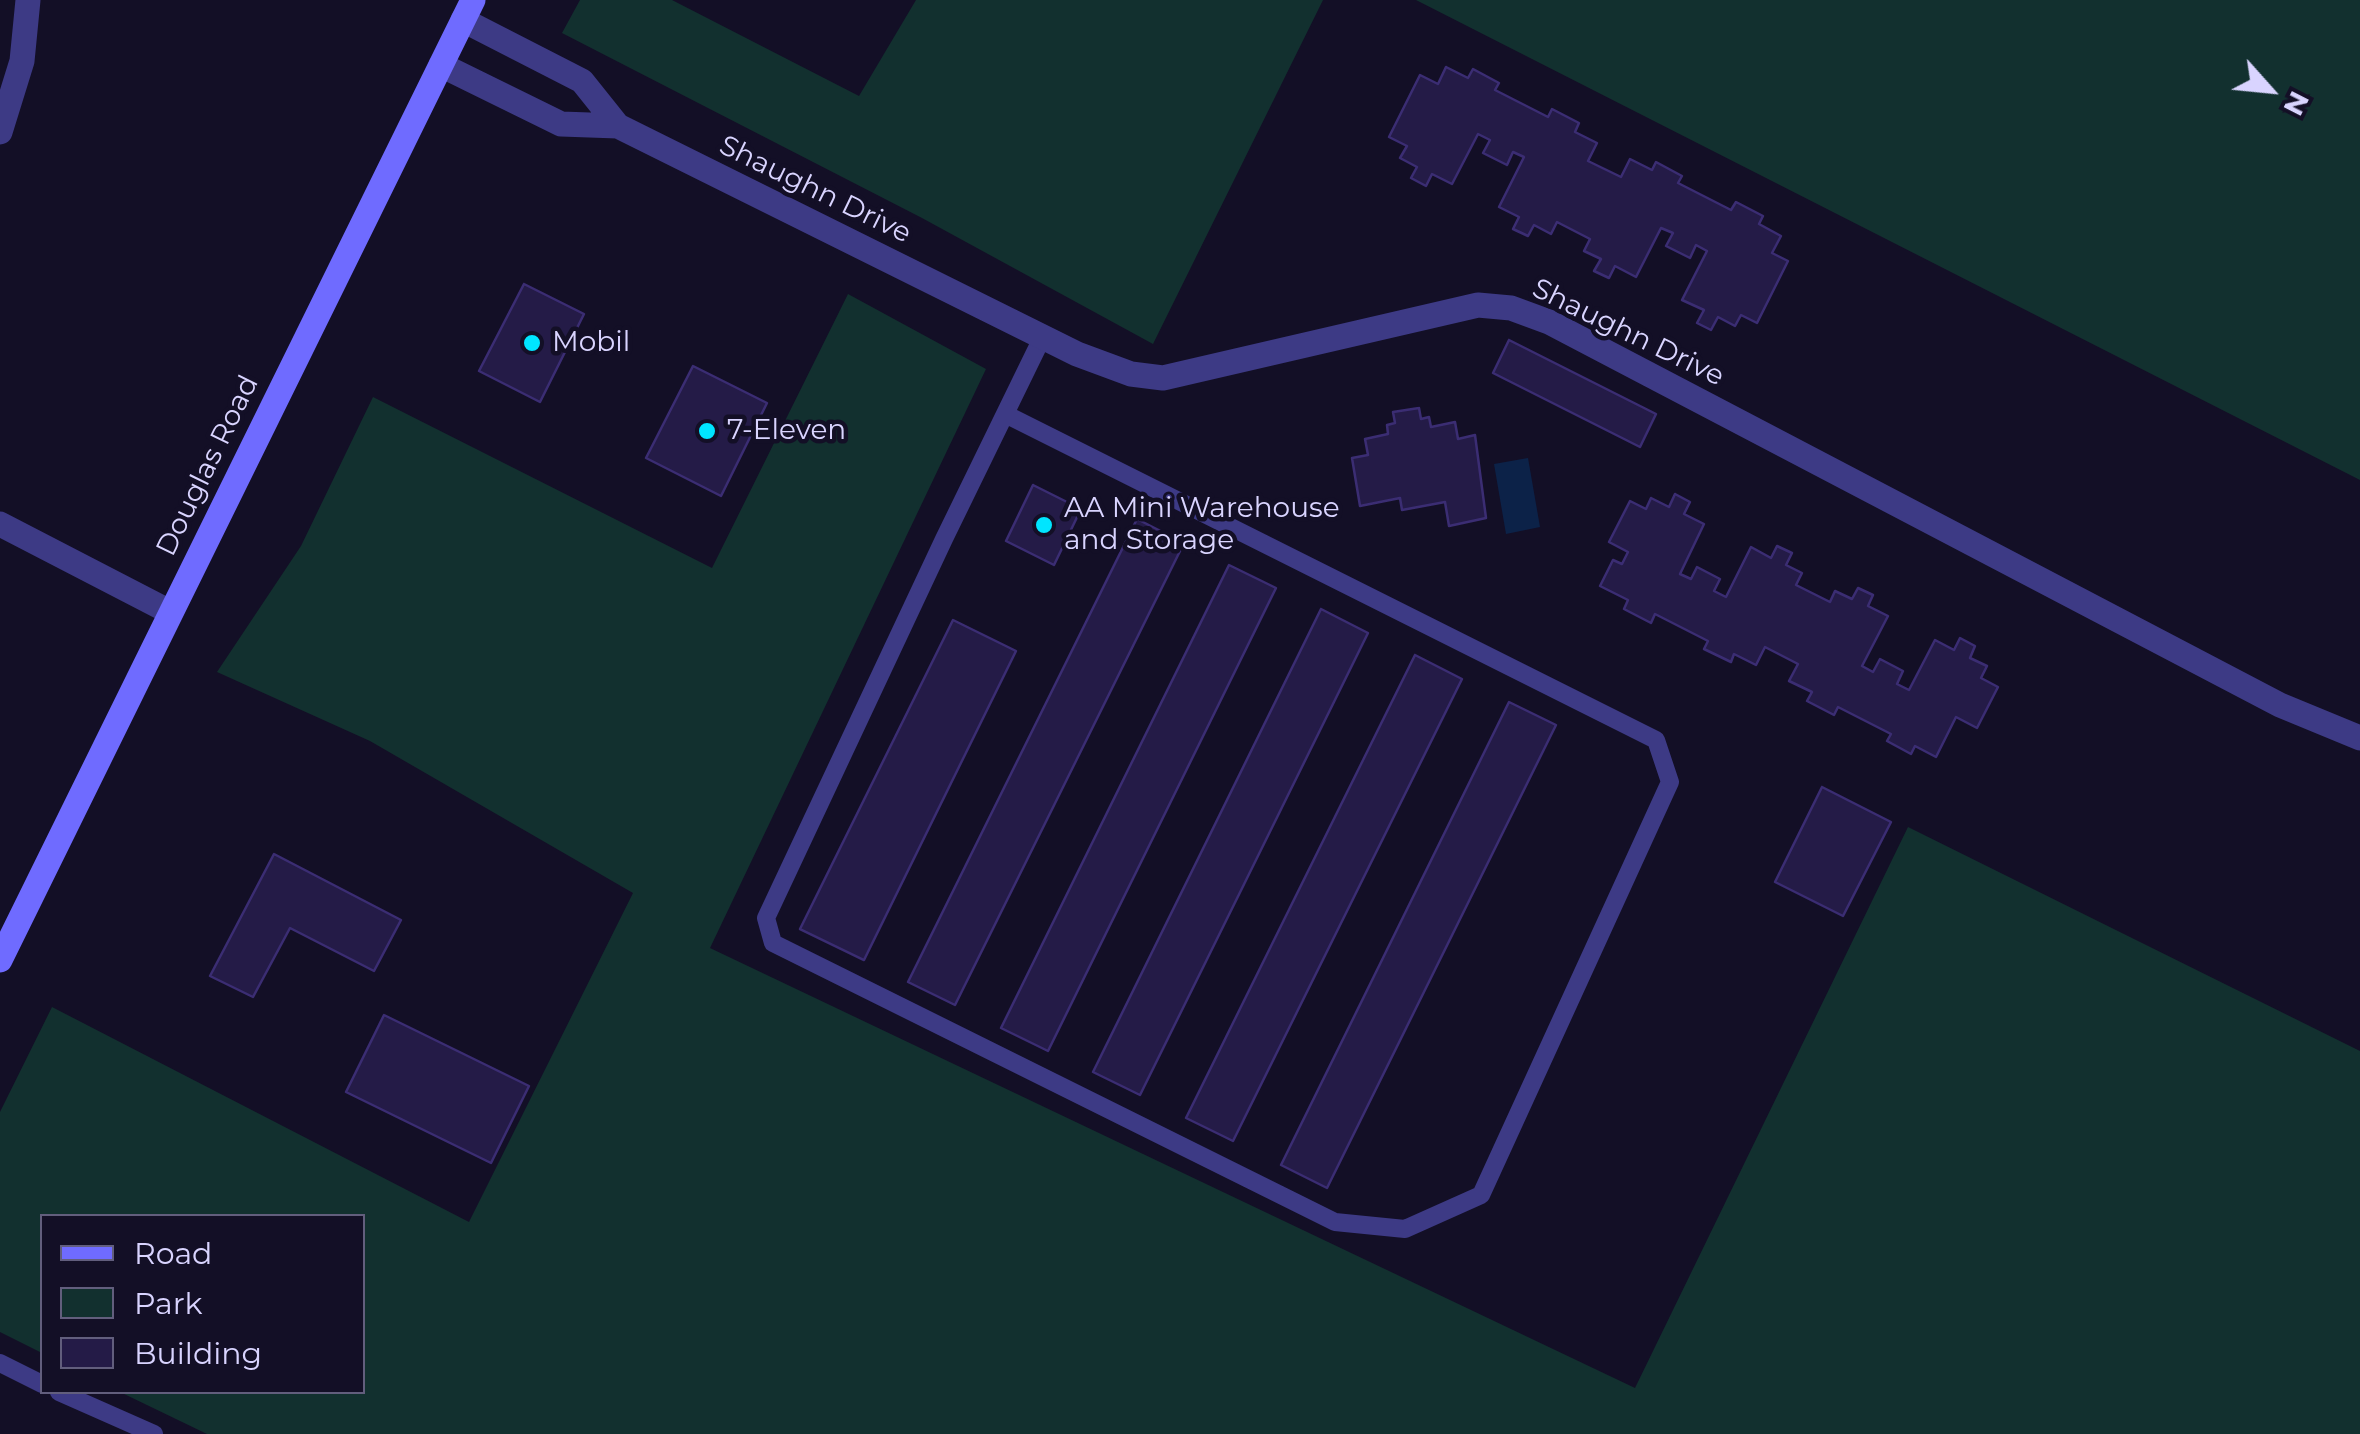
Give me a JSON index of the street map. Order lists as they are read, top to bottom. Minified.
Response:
{"streets":{"street":["Shaughn Drive","Douglas Road"]},"crossings":[["Shaughn Drive","Douglas Road"]],"places":["Mobil","7-Eleven","AA Mini Warehouse and Storage"],"legend":["Road","Park","Building"],"north":"bottom right"}
